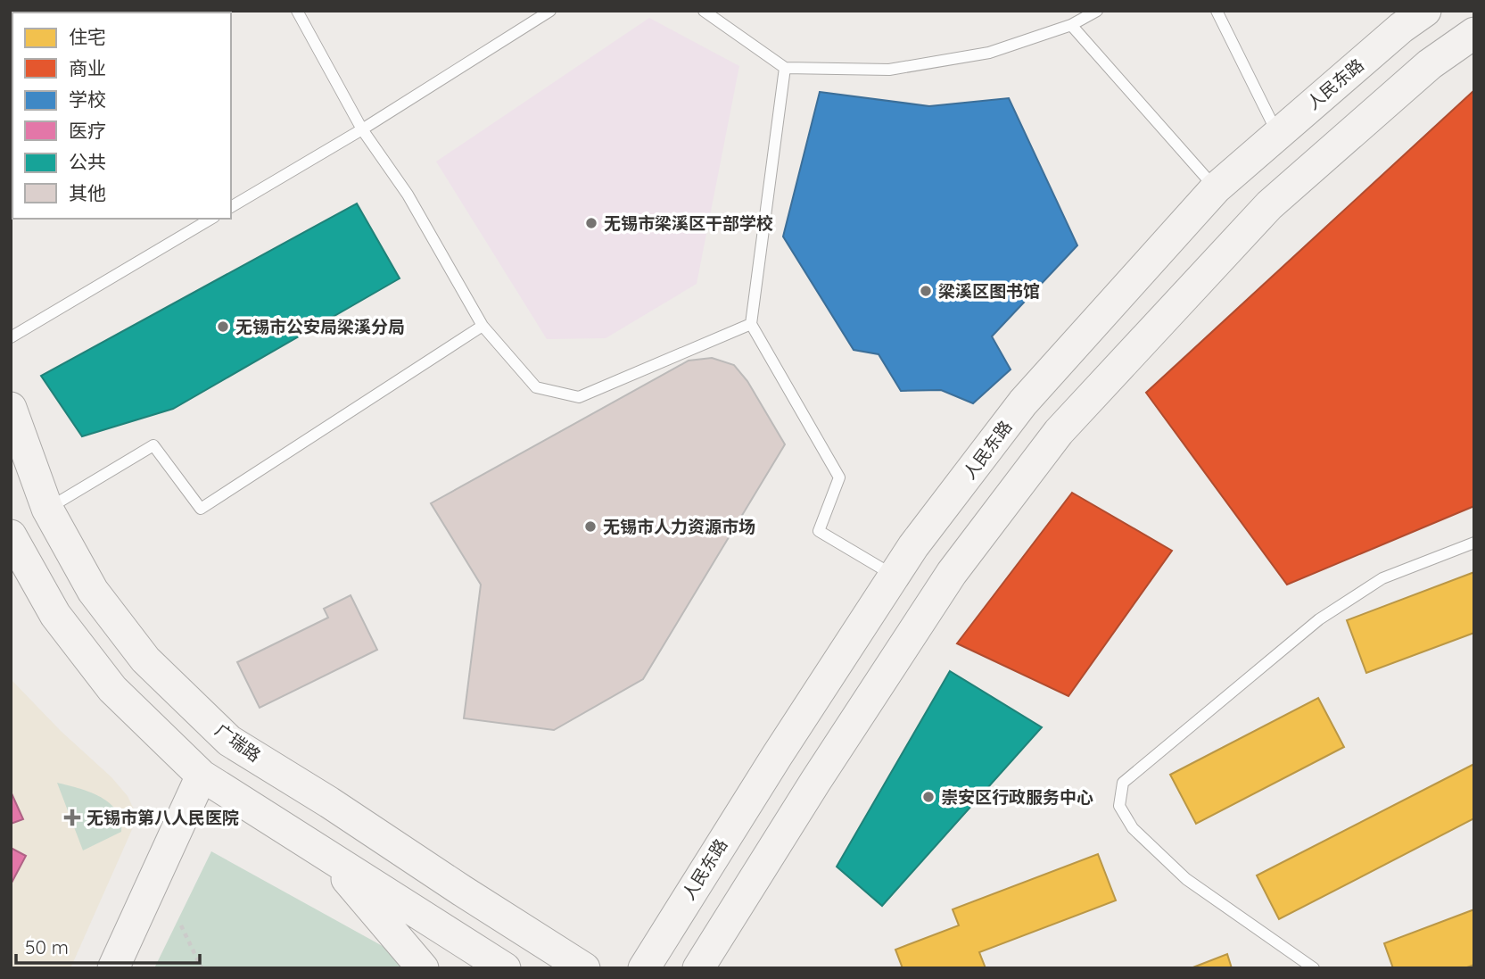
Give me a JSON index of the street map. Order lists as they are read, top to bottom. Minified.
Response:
{"streets":{"main road":["人民东路","广瑞路"]},"places":{"other":["无锡市梁溪区干部学校","梁溪区图书馆","无锡市公安局梁溪分局","无锡市人力资源市场","崇安区行政服务中心"],"health":["无锡市第八人民医院"]},"legend":["住宅","商业","学校","医疗","公共","其他"],"scale_bar":"50 m"}
